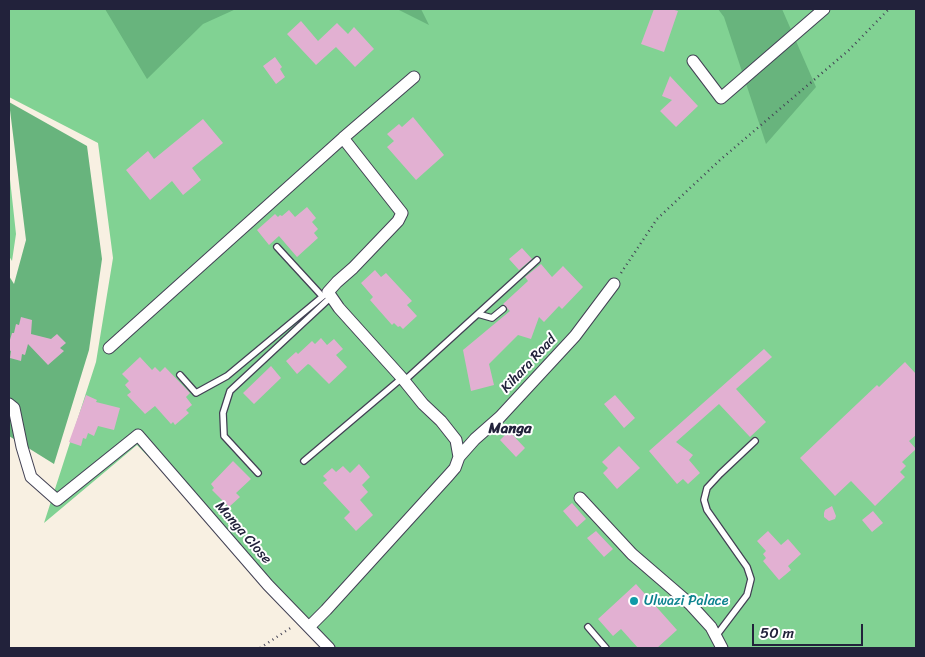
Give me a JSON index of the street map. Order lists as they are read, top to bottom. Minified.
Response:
{"streets":{"street":["Kihara Road","Manga Close"]},"crossings":[["Kihara Road","Manga Close"]],"districts":["Manga"],"places":["Ulwazi Palace"],"scale_bar":"50 m"}
